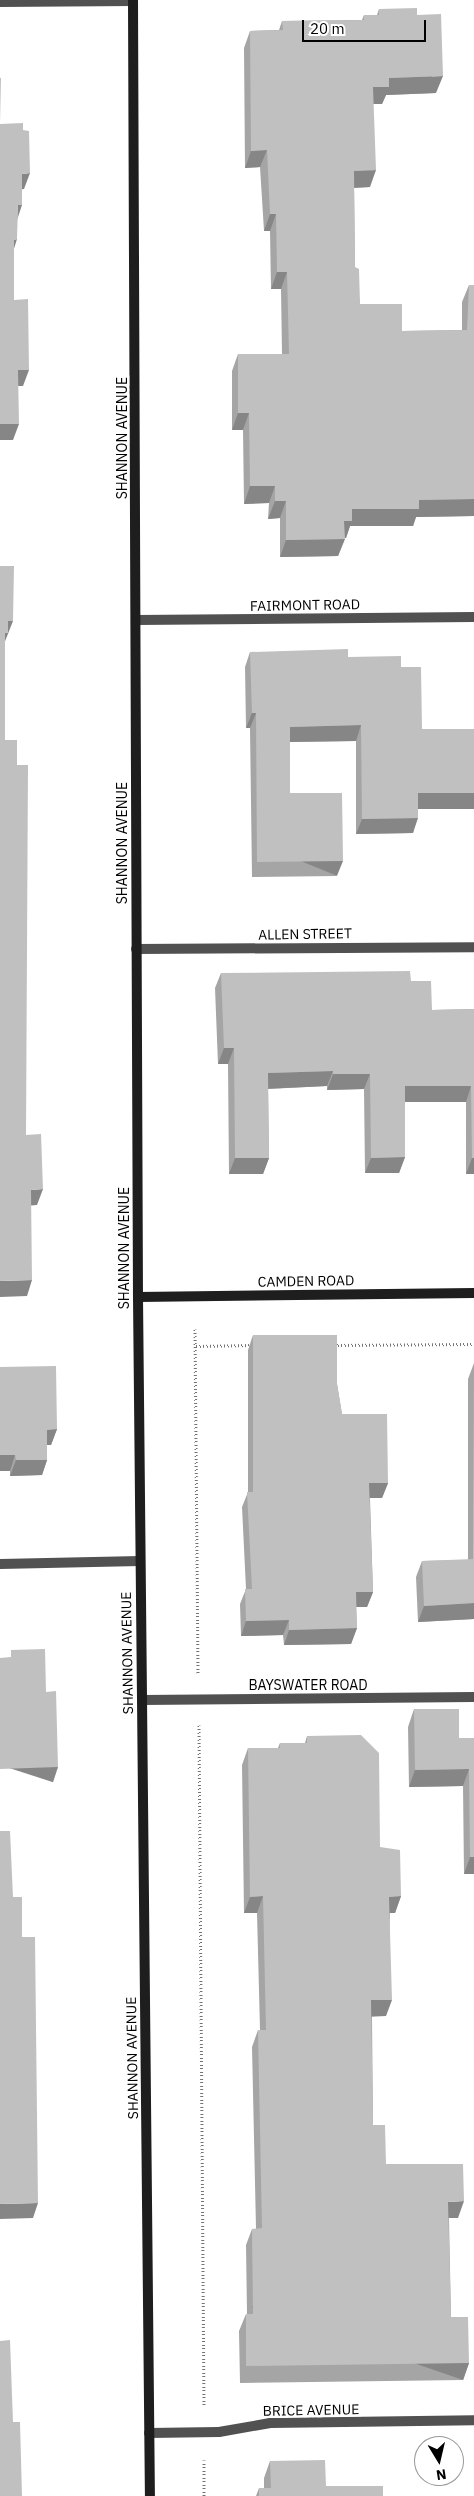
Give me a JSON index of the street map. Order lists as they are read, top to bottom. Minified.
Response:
{"streets":{"main road":["SHANNON AVENUE","CAMDEN ROAD"],"street":["FAIRMONT ROAD","ALLEN STREET","BAYSWATER ROAD","BRICE AVENUE"]},"crossings":[["SHANNON AVENUE","FAIRMONT ROAD"],["SHANNON AVENUE","ALLEN STREET"],["SHANNON AVENUE","CAMDEN ROAD"],["SHANNON AVENUE","BAYSWATER ROAD"],["SHANNON AVENUE","BRICE AVENUE"]],"scale_bar":"20 m","north":"bottom"}
